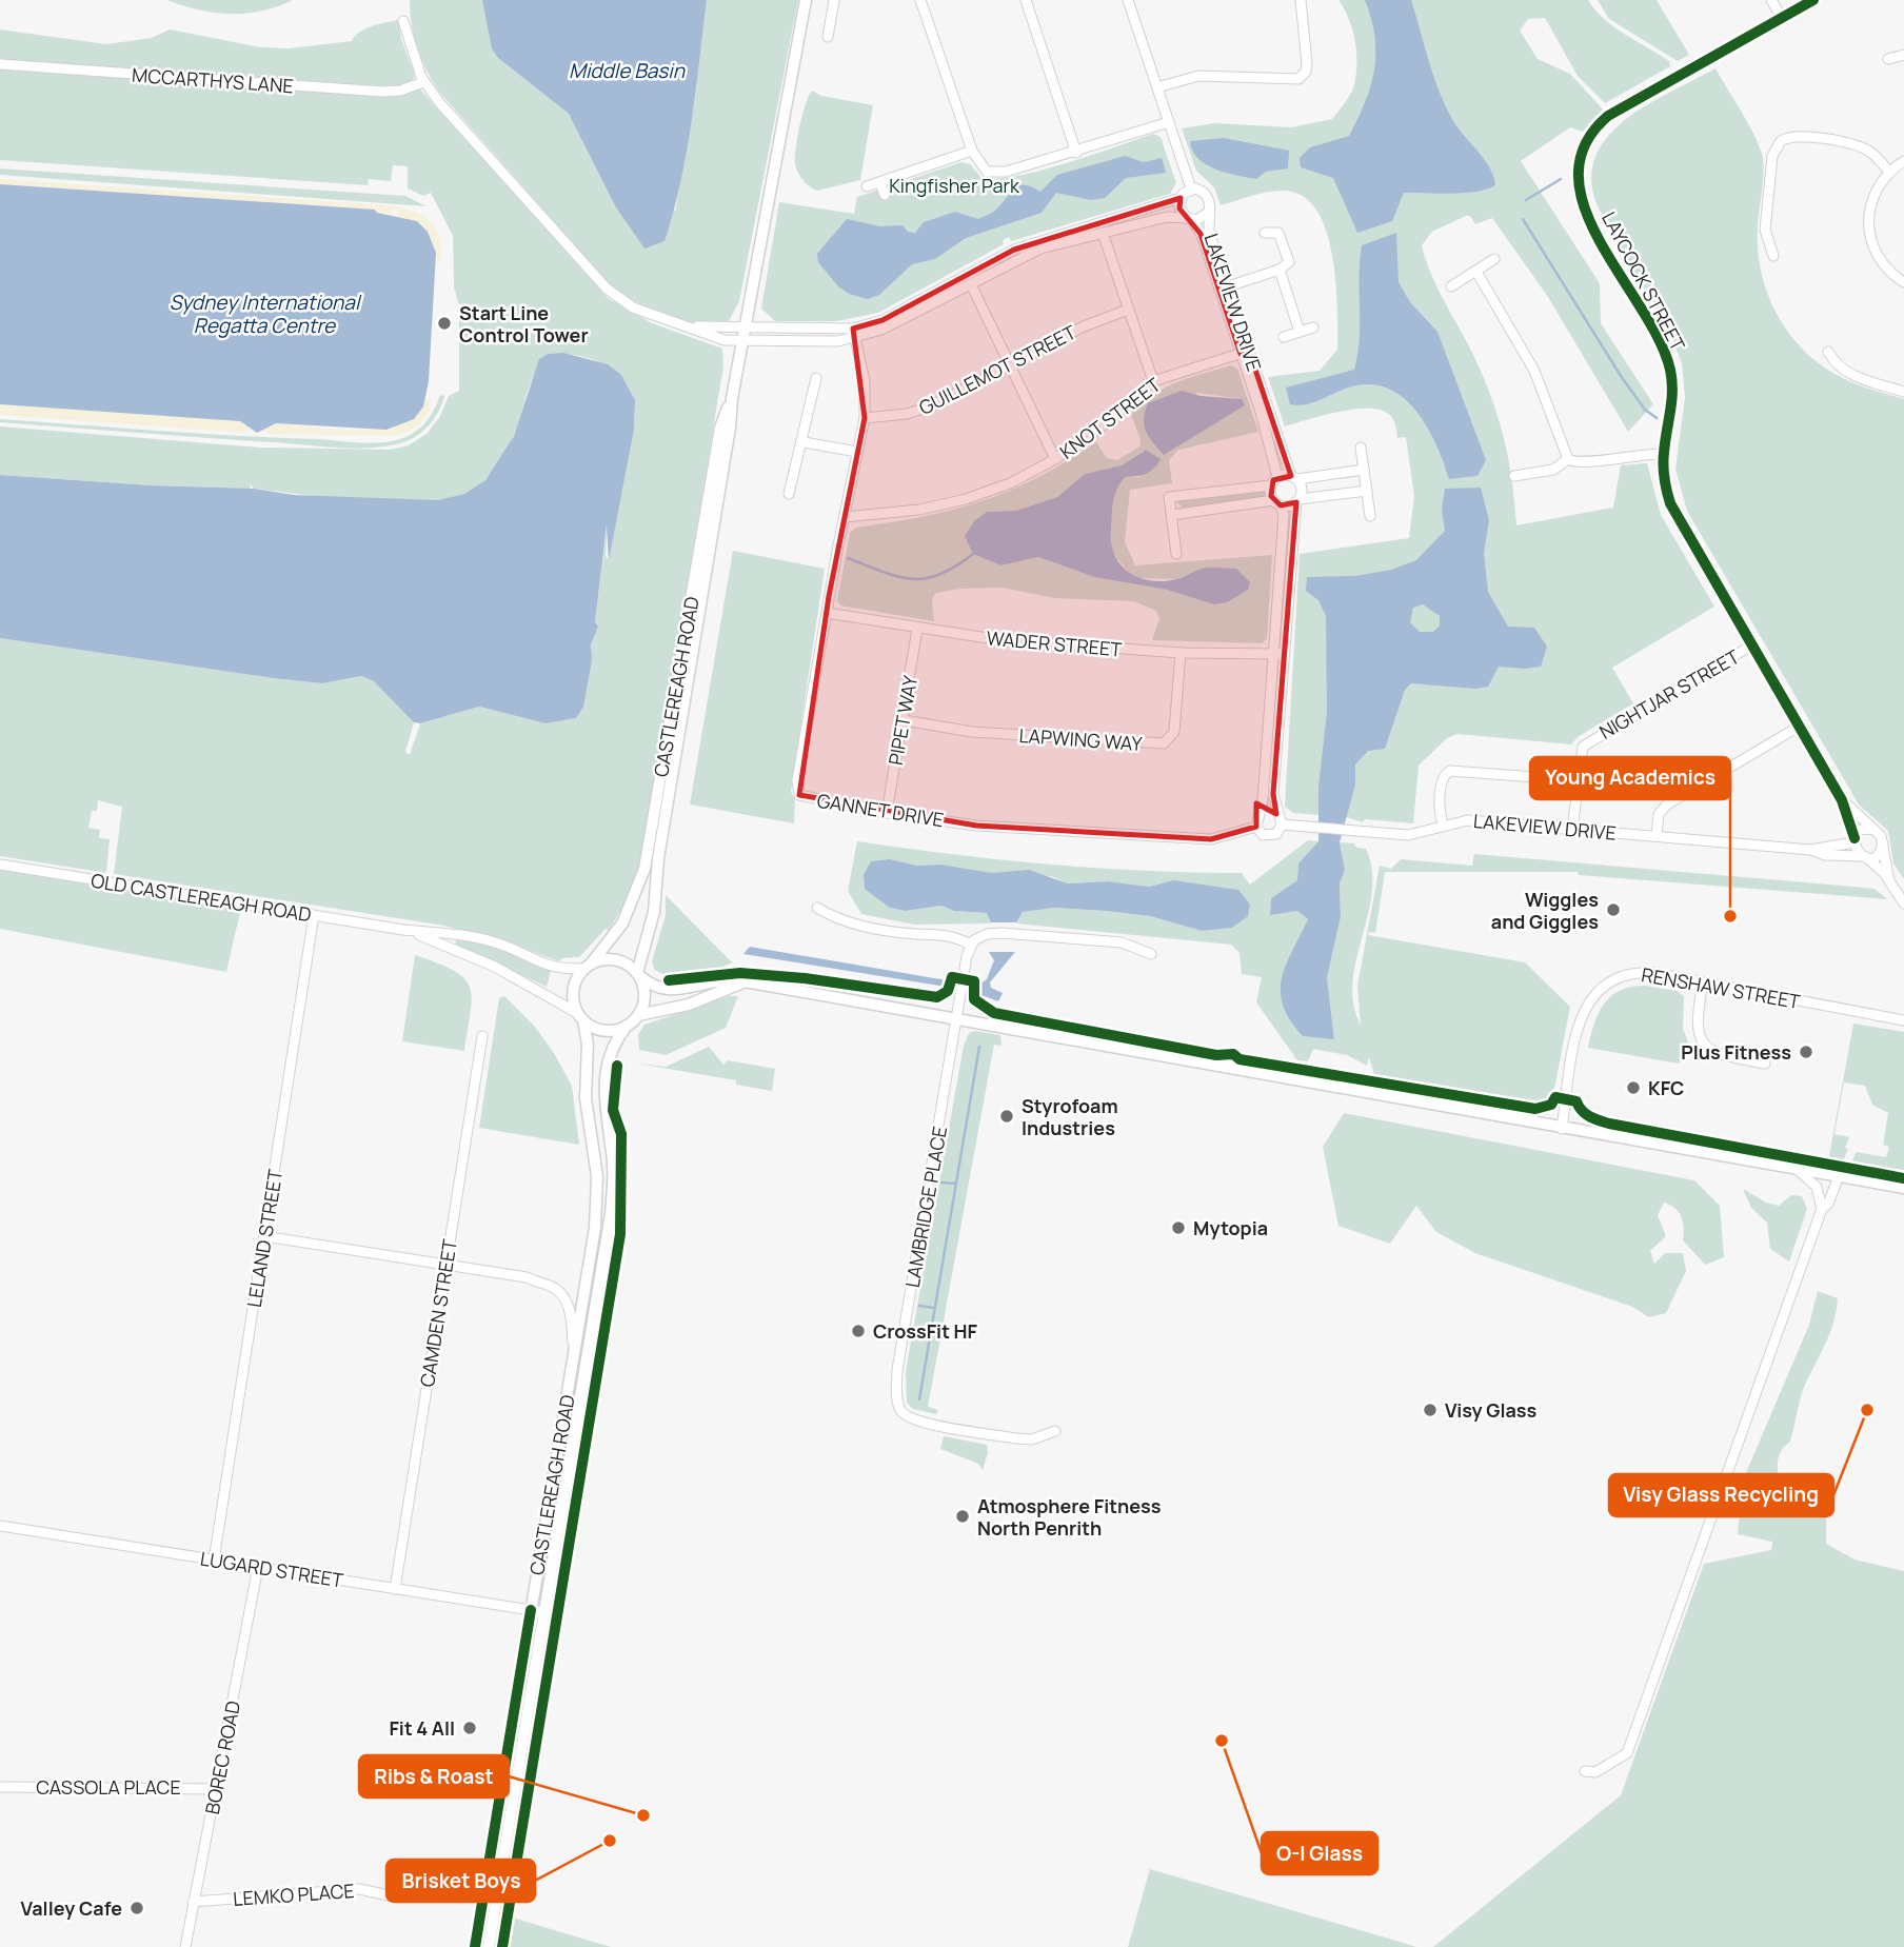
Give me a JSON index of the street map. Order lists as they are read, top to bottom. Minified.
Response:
{"streets":{"main road":["CASTLEREAGH ROAD"],"street":["MCCARTHYS LANE","LAYCOCK STREET","LAKEVIEW DRIVE","GUILLEMOT STREET","KNOT STREET","WADER STREET","NIGHTJAR STREET","PIPET WAY","LAPWING WAY","GANNET DRIVE","OLD CASTLEREAGH ROAD","RENSHAW STREET","LAMBRIDGE PLACE","LELAND STREET","CAMDEN STREET","LUGARD STREET","BOREC ROAD","CASSOLA PLACE","LEMKO PLACE"]},"crossings":[["LAYCOCK STREET","LAKEVIEW DRIVE"],["LAYCOCK STREET","NIGHTJAR STREET"],["LAKEVIEW DRIVE","KNOT STREET"],["LAKEVIEW DRIVE","NIGHTJAR STREET"],["LAKEVIEW DRIVE","GANNET DRIVE"],["GUILLEMOT STREET","GANNET DRIVE"],["KNOT STREET","GANNET DRIVE"],["WADER STREET","PIPET WAY"],["WADER STREET","LAPWING WAY"],["WADER STREET","GANNET DRIVE"],["CASTLEREAGH ROAD","OLD CASTLEREAGH ROAD"],["CASTLEREAGH ROAD","LUGARD STREET"],["PIPET WAY","LAPWING WAY"],["PIPET WAY","GANNET DRIVE"],["OLD CASTLEREAGH ROAD","LELAND STREET"],["LELAND STREET","LUGARD STREET"],["CAMDEN STREET","LUGARD STREET"],["LUGARD STREET","BOREC ROAD"],["BOREC ROAD","CASSOLA PLACE"],["BOREC ROAD","LEMKO PLACE"]],"water":["Middle Basin","Sydney International Regatta Centre"],"parks":["Kingfisher Park"],"places":["Start Line Control Tower","Wiggles and Giggles","Young Academics","Plus Fitness","KFC","Styrofoam Industries","Mytopia","CrossFit HF","Visy Glass","Visy Glass Recycling","Atmosphere Fitness North Penrith","Fit 4 All","O-I Glass","Ribs & Roast","Brisket Boys","Valley Cafe"]}
